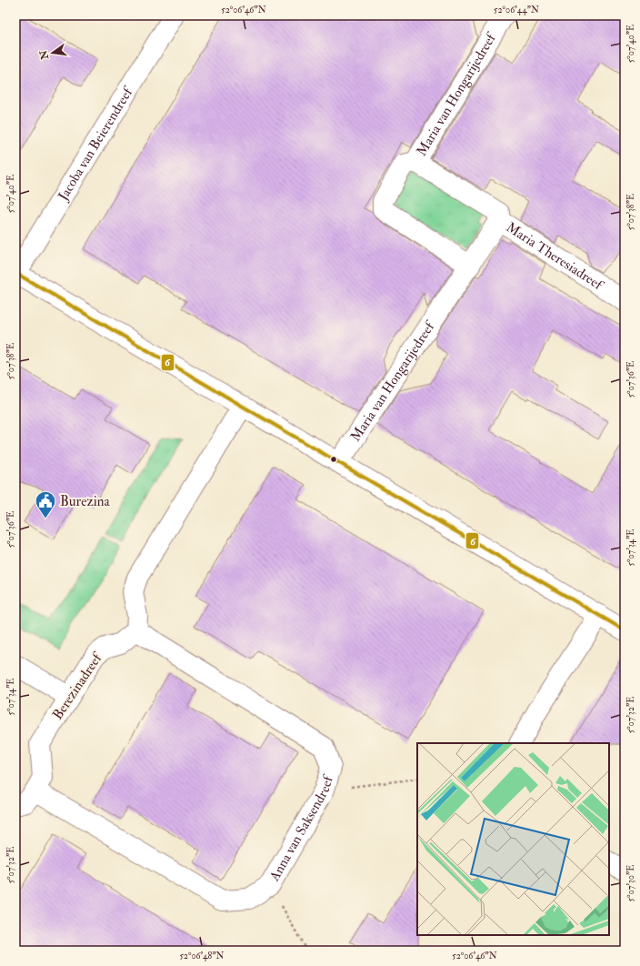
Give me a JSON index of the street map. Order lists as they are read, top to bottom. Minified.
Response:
{"streets":{"street":["Maria van Hongarijedreef","Jacoba van Beierendreef","Maria Theresiadreef","Berezinadreef","Anna van Saksendreef"]},"crossings":[["Maria van Hongarijedreef","Maria Theresiadreef"],["Berezinadreef","Anna van Saksendreef"]],"places":{"public building":["Burezina"]},"lines":["transit line 6"],"north":"left","coordinates":["52°06'46\"N","52°06'44\"N","5°07'40\"E","5°07'38\"E","5°07'36\"E","5°07'34\"E","5°07'32\"E","5°07'30\"E","52°06'48\"N"]}
